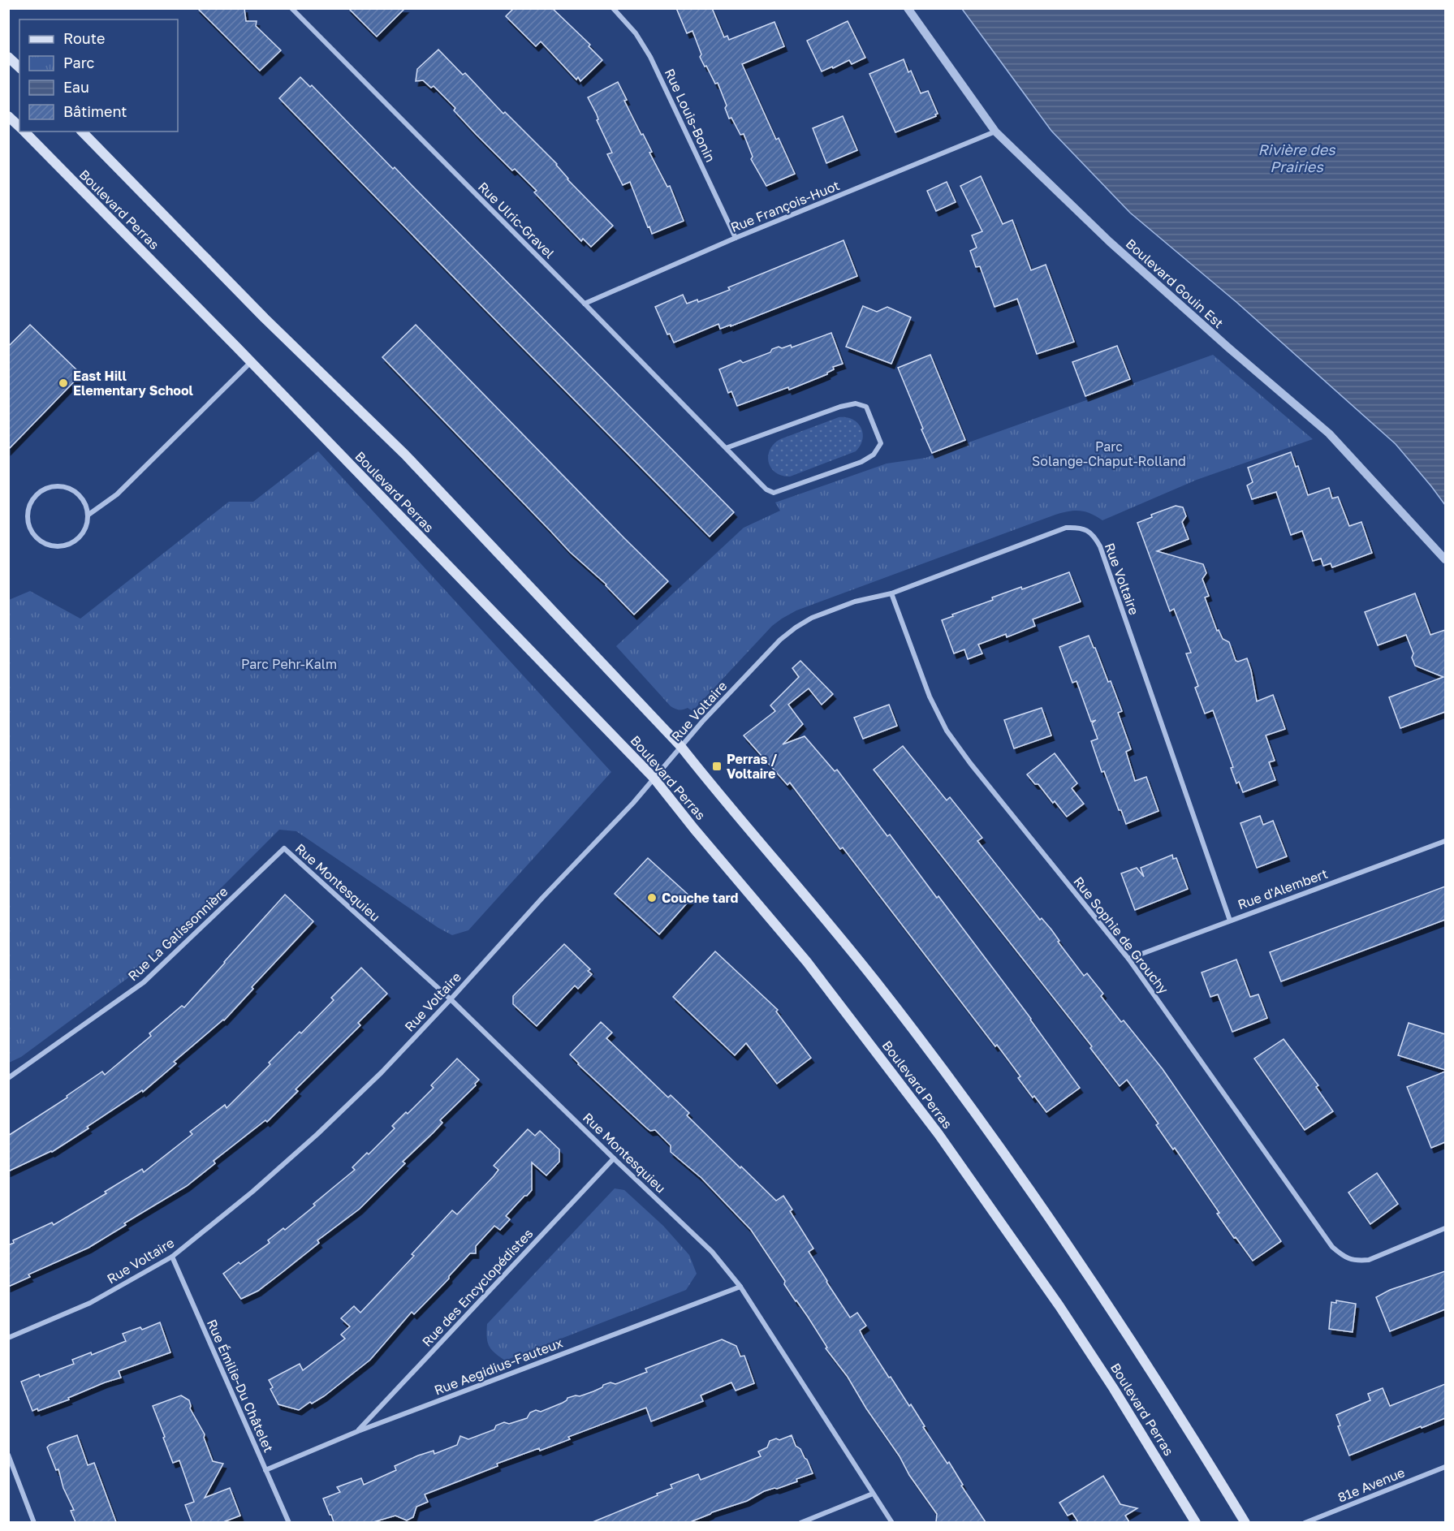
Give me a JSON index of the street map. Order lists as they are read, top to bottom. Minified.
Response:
{"streets":{"main road":["Boulevard Perras"],"street":["Rue Louis-Bonin","Rue François-Huot","Rue Ulric-Gravel","Boulevard Gouin Est","Rue Voltaire","Rue Montesquieu","Rue d'Alembert","Rue La Galissonnière","Rue Sophie de Grouchy","Rue des Encyclopédistes","Rue Aegidius-Fauteux","Rue Émilie-Du Châtelet","81e Avenue"]},"crossings":[["Rue Louis-Bonin","Rue François-Huot"],["Rue François-Huot","Rue Ulric-Gravel"],["Rue François-Huot","Boulevard Gouin Est"],["Boulevard Perras","Rue Voltaire"],["Rue Voltaire","Rue Montesquieu"],["Rue Voltaire","Rue d'Alembert"],["Rue Voltaire","Rue Sophie de Grouchy"],["Rue Voltaire","Rue Émilie-Du Châtelet"],["Rue Montesquieu","Rue La Galissonnière"],["Rue Montesquieu","Rue des Encyclopédistes"],["Rue Montesquieu","Rue Aegidius-Fauteux"],["Rue d'Alembert","Rue Sophie de Grouchy"],["Rue des Encyclopédistes","Rue Aegidius-Fauteux"],["Rue Aegidius-Fauteux","Rue Émilie-Du Châtelet"]],"water":["Rivière des Prairies"],"parks":["Parc Solange-Chaput-Rolland","Parc Pehr-Kalm"],"places":{"other":["East Hill Elementary School","Couche tard"],"transit":["Perras / Voltaire"]},"legend":["Route","Parc","Eau","Bâtiment"]}
